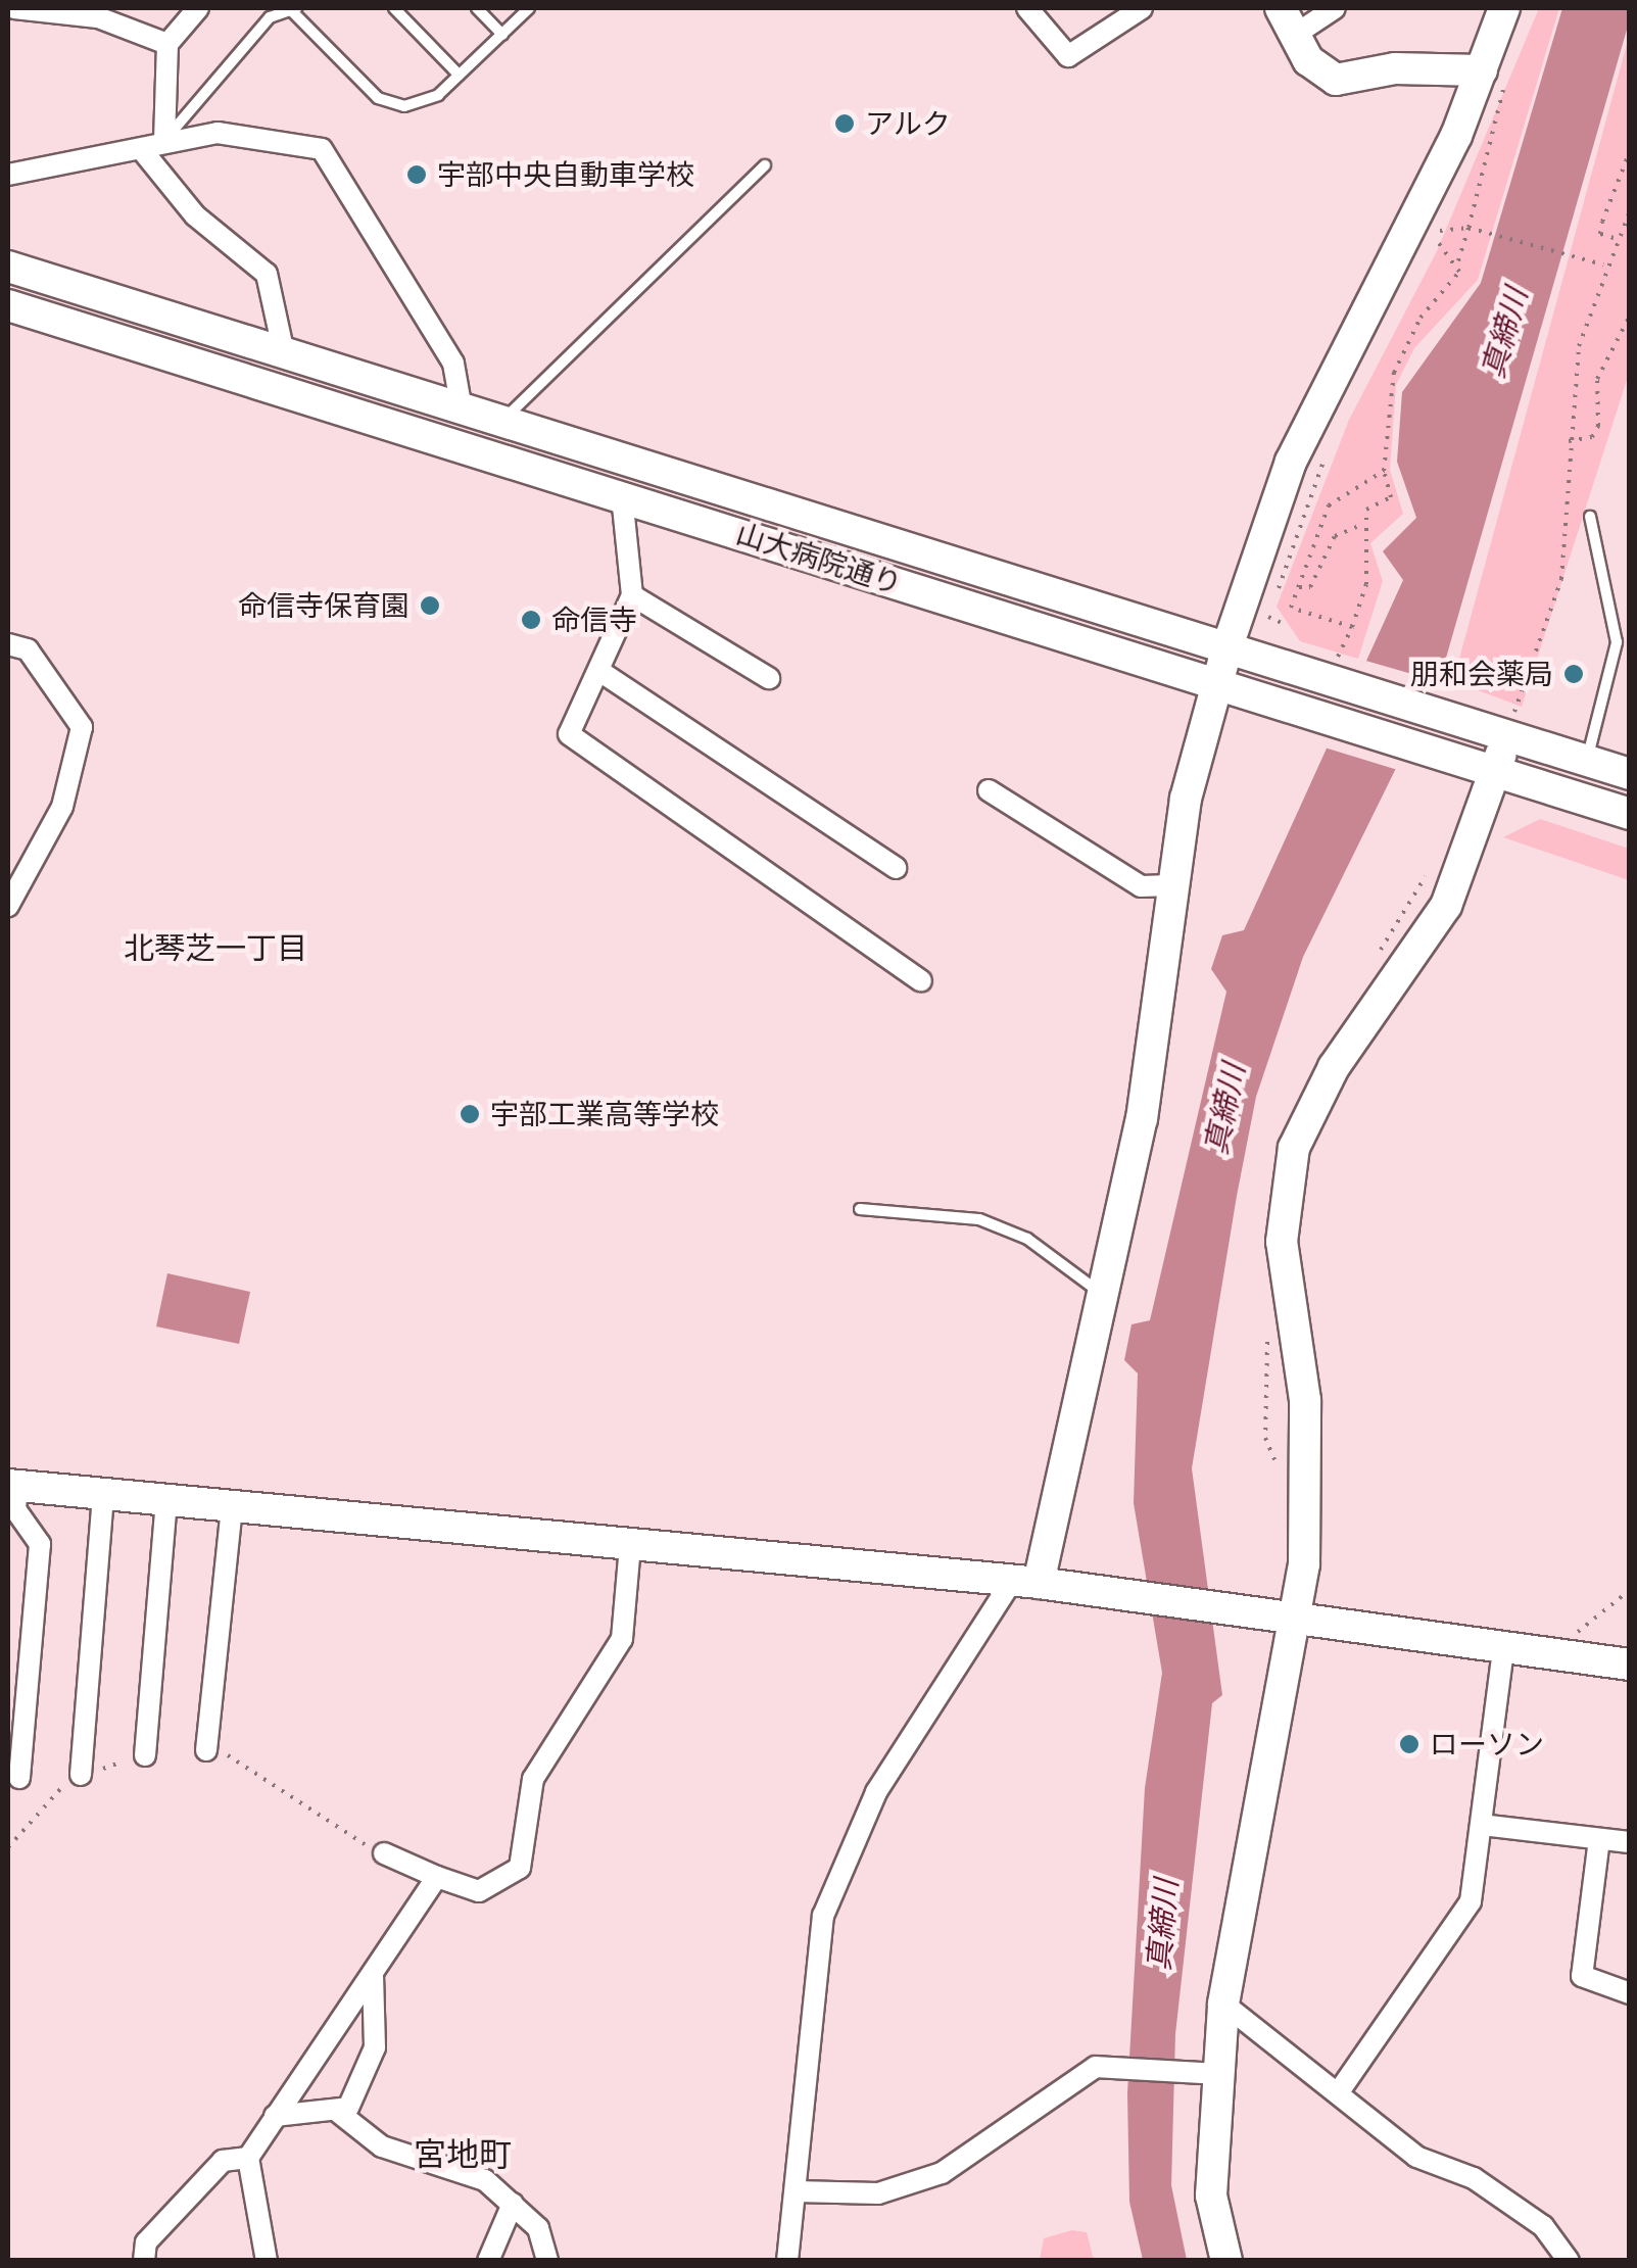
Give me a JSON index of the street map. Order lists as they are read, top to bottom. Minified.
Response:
{"streets":{"street":["山大病院通り"]},"districts":["北琴芝一丁目","宮地町"],"water":["真締川"],"places":["アルク","宇部中央自動車学校","命信寺保育園","命信寺","朋和会薬局","宇部工業高等学校","ローソン"]}
